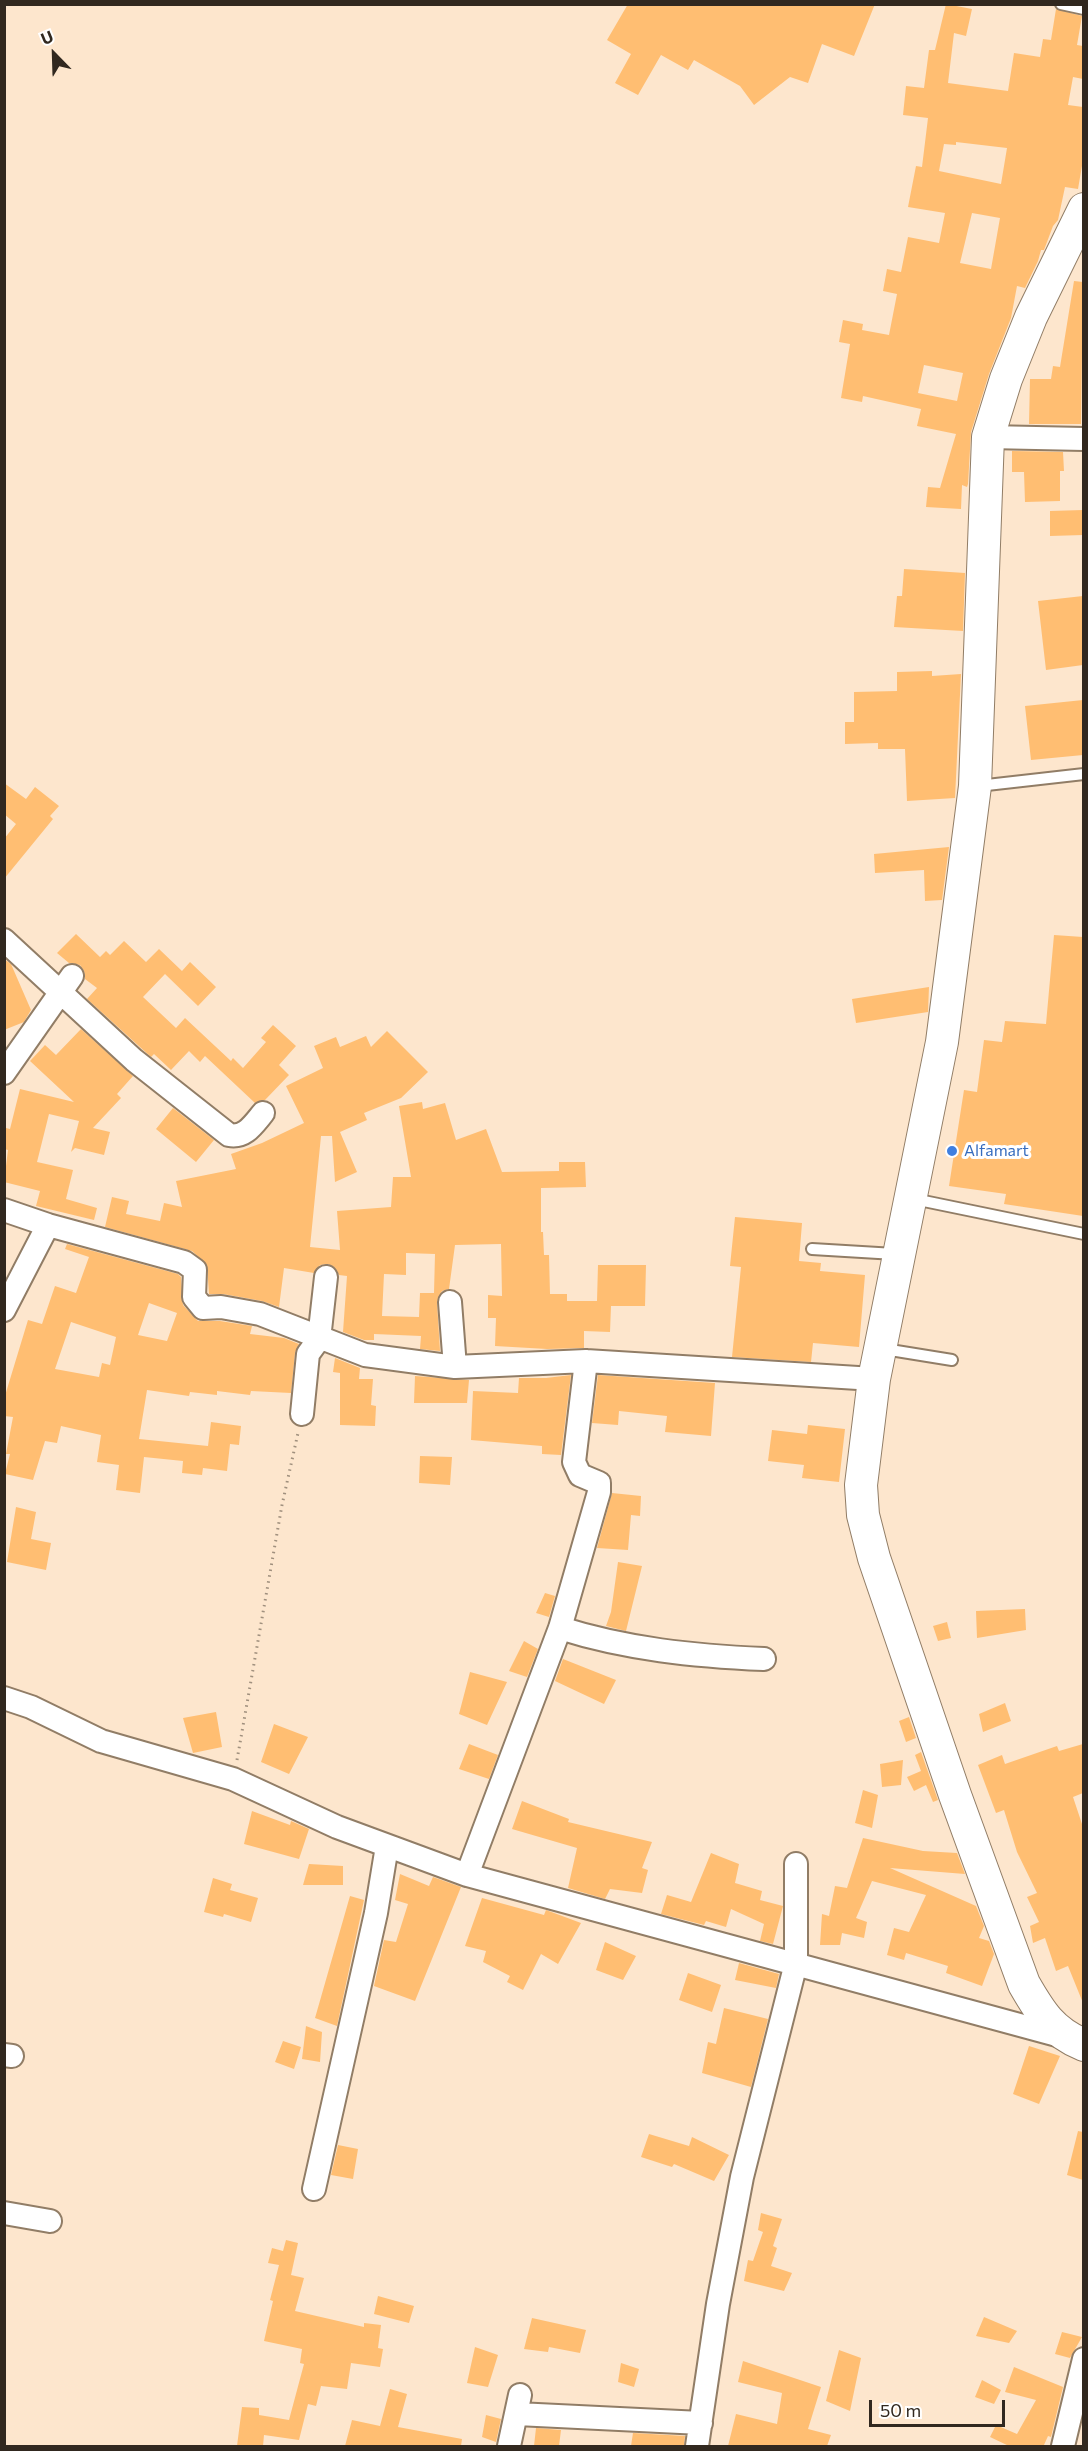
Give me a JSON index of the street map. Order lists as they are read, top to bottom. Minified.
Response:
{"places":["Alfamart"],"scale_bar":"50 m","north":"top left"}
